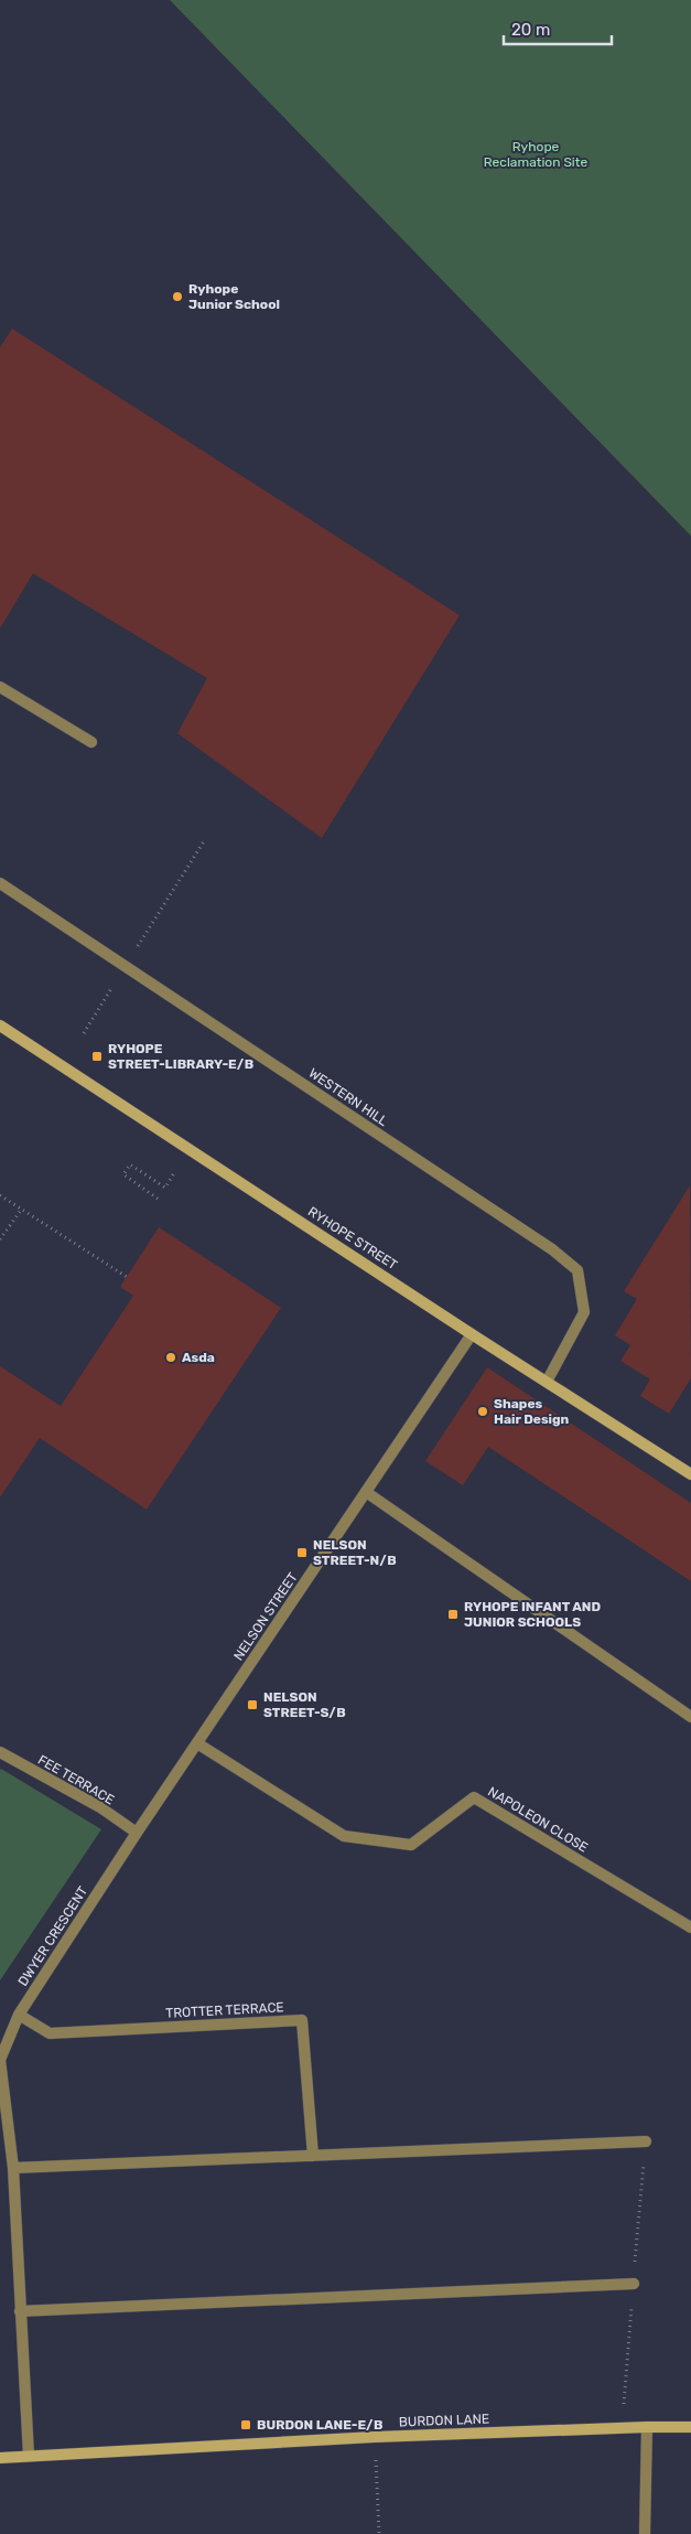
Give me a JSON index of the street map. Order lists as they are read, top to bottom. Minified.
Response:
{"streets":{"main road":["RYHOPE STREET","BURDON LANE"],"street":["WESTERN HILL","NELSON STREET","FEE TERRACE","NAPOLEON CLOSE","DWYER CRESCENT","TROTTER TERRACE"]},"crossings":[["WESTERN HILL","RYHOPE STREET"],["RYHOPE STREET","NELSON STREET"],["NELSON STREET","FEE TERRACE"],["NELSON STREET","NAPOLEON CLOSE"],["NELSON STREET","DWYER CRESCENT"],["FEE TERRACE","DWYER CRESCENT"],["DWYER CRESCENT","TROTTER TERRACE"],["DWYER CRESCENT","BURDON LANE"]],"parks":["Ryhope Reclamation Site"],"places":{"other":["Ryhope Junior School","Asda","Shapes Hair Design"],"transit":["RYHOPE STREET-LIBRARY-E/B","NELSON STREET-N/B","RYHOPE INFANT AND JUNIOR SCHOOLS","NELSON STREET-S/B","BURDON LANE-E/B"]},"scale_bar":"20 m"}
